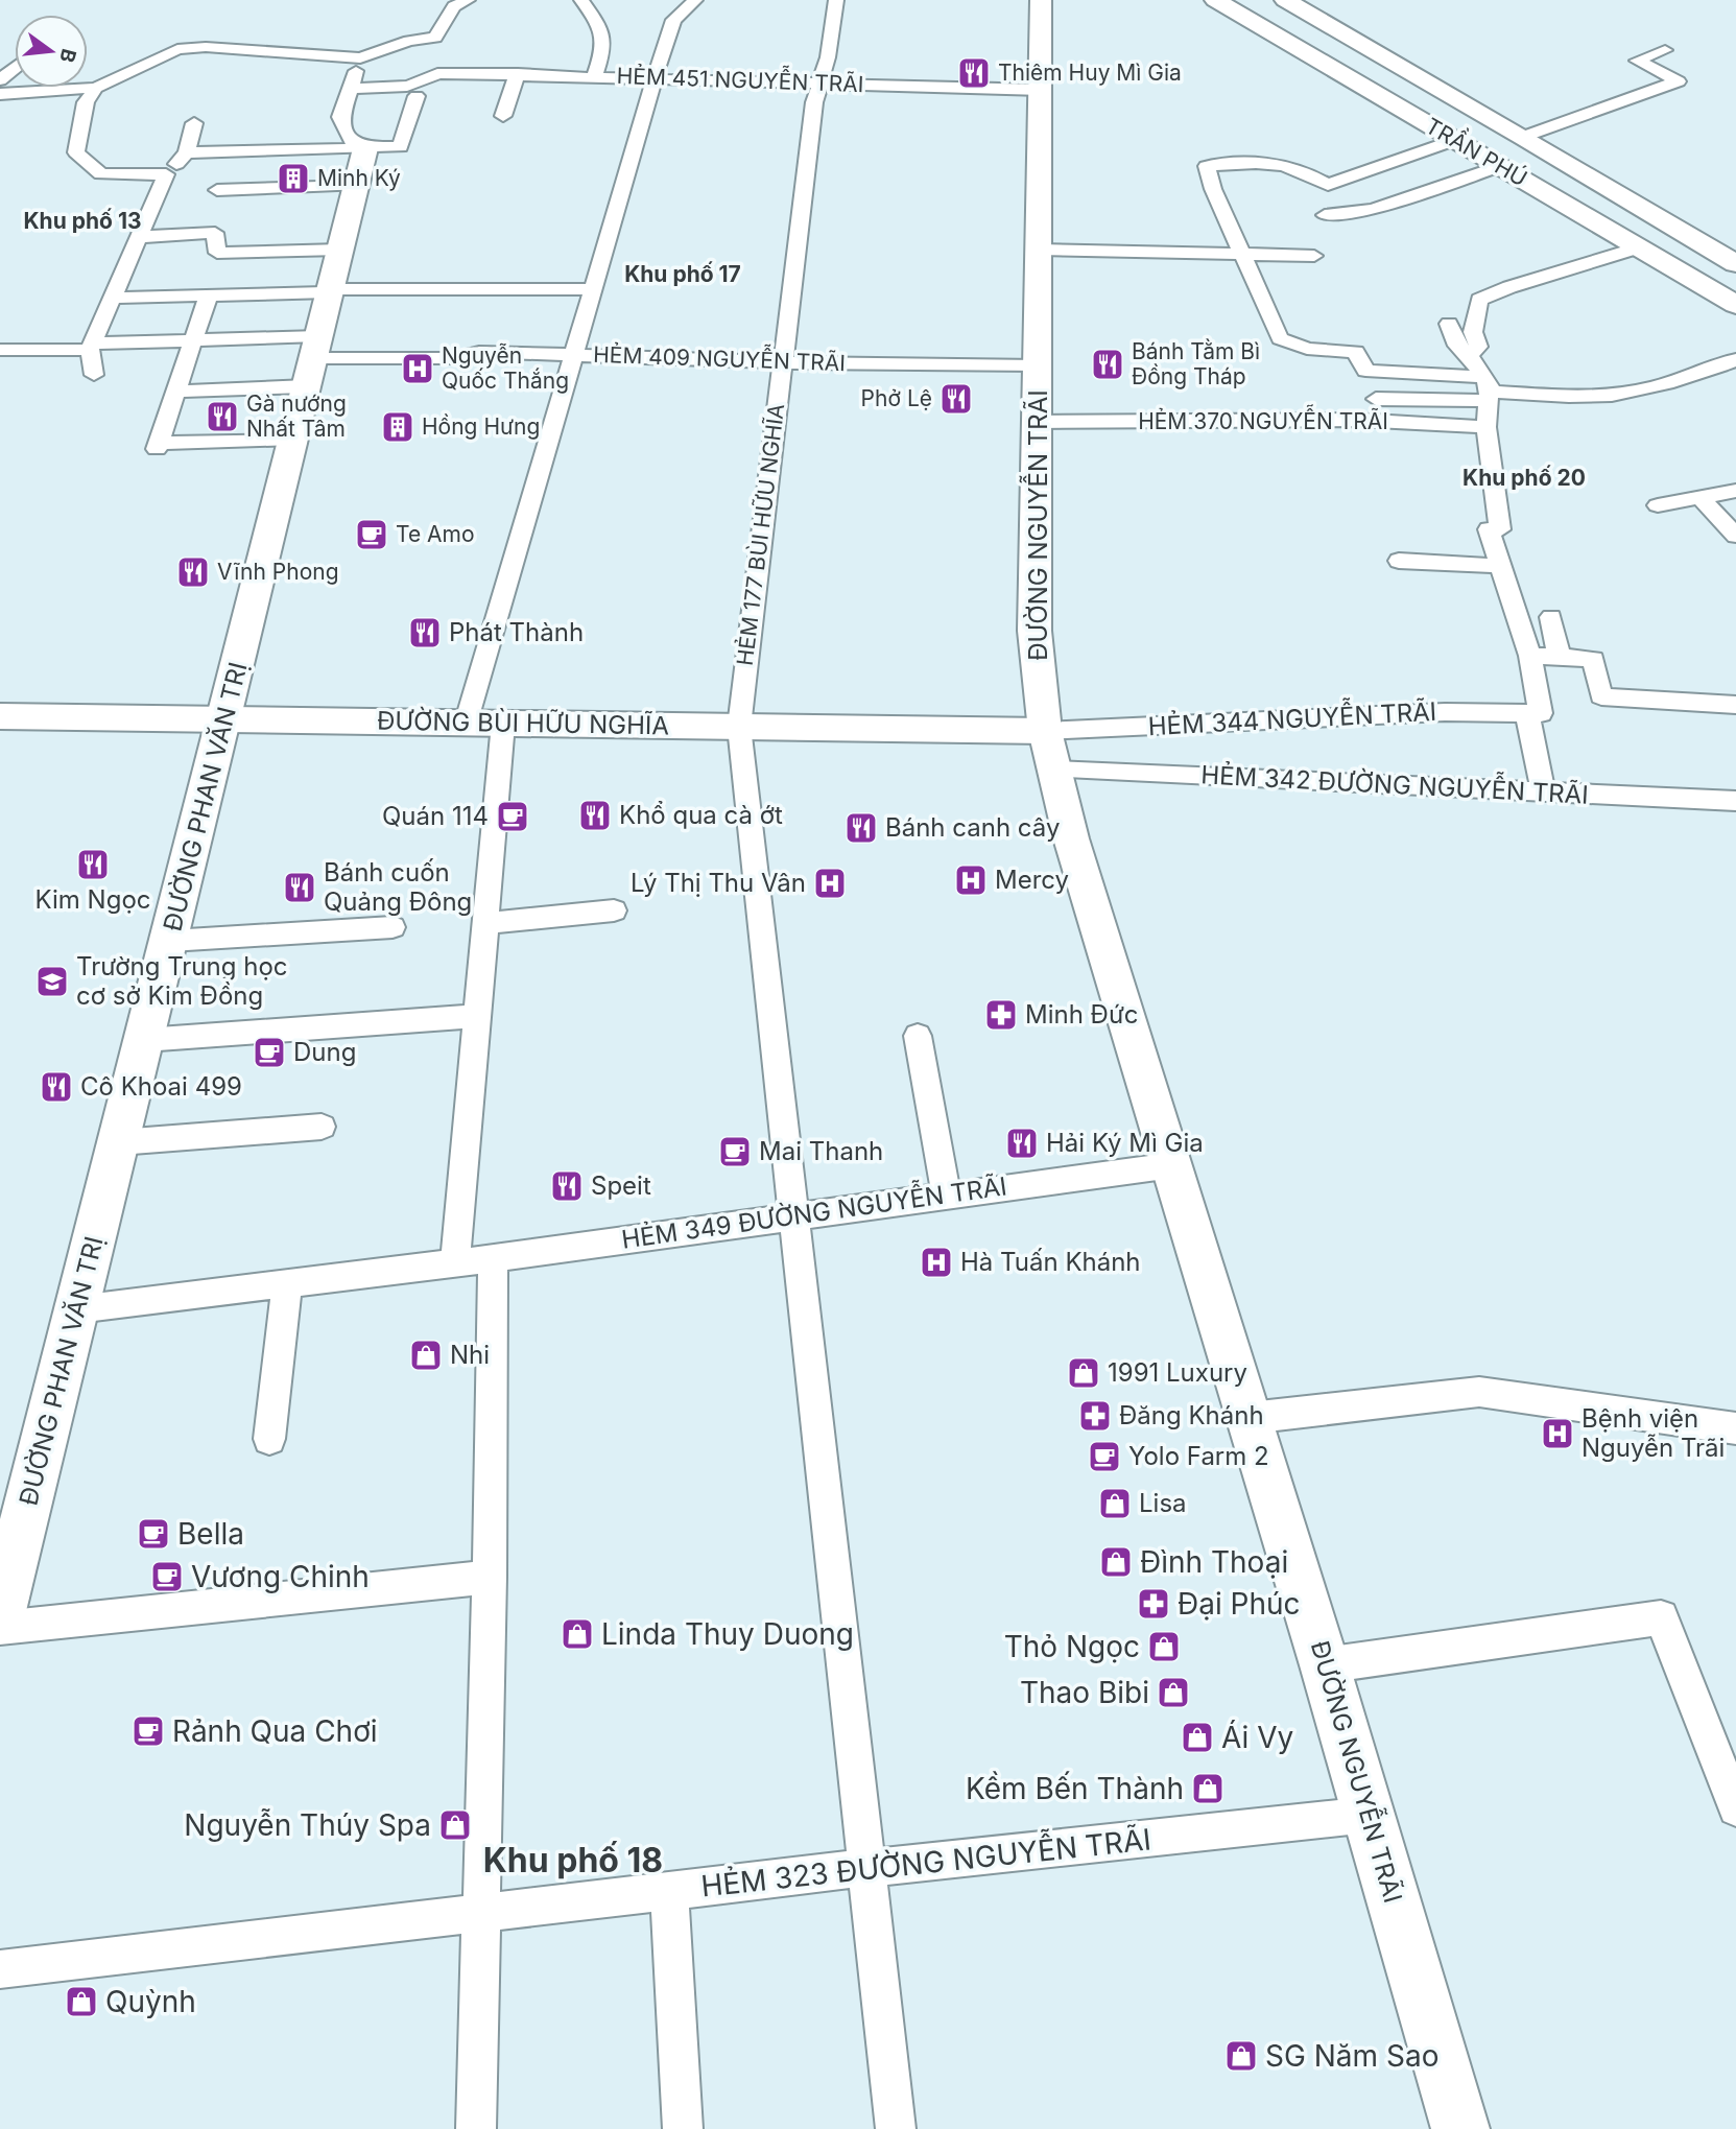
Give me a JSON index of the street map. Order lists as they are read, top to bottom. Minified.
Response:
{"streets":{"main road":["TRẦN PHÚ","ĐƯỜNG NGUYỄN TRÃI","ĐƯỜNG BÙI HỮU NGHĨA","ĐƯỜNG PHAN VĂN TRỊ"],"lane":["HẺM 451 NGUYỄN TRÃI","HẺM 409 NGUYỄN TRÃI","HẺM 370 NGUYỄN TRÃI","HẺM 177 BÙI HỮU NGHĨA","HẺM 344 NGUYỄN TRÃI","HẺM 342 ĐƯỜNG NGUYỄN TRÃI","HẺM 349 ĐƯỜNG NGUYỄN TRÃI","HẺM 323 ĐƯỜNG NGUYỄN TRÃI"]},"crossings":[["HẺM 451 NGUYỄN TRÃI","ĐƯỜNG NGUYỄN TRÃI"],["HẺM 451 NGUYỄN TRÃI","HẺM 177 BÙI HỮU NGHĨA"],["HẺM 409 NGUYỄN TRÃI","ĐƯỜNG NGUYỄN TRÃI"],["HẺM 409 NGUYỄN TRÃI","HẺM 177 BÙI HỮU NGHĨA"],["HẺM 409 NGUYỄN TRÃI","ĐƯỜNG PHAN VĂN TRỊ"],["HẺM 370 NGUYỄN TRÃI","ĐƯỜNG NGUYỄN TRÃI"],["ĐƯỜNG NGUYỄN TRÃI","HẺM 344 NGUYỄN TRÃI"],["ĐƯỜNG NGUYỄN TRÃI","ĐƯỜNG BÙI HỮU NGHĨA"],["ĐƯỜNG NGUYỄN TRÃI","HẺM 342 ĐƯỜNG NGUYỄN TRÃI"],["ĐƯỜNG NGUYỄN TRÃI","HẺM 349 ĐƯỜNG NGUYỄN TRÃI"],["ĐƯỜNG NGUYỄN TRÃI","HẺM 323 ĐƯỜNG NGUYỄN TRÃI"],["HẺM 177 BÙI HỮU NGHĨA","ĐƯỜNG BÙI HỮU NGHĨA"],["HẺM 177 BÙI HỮU NGHĨA","HẺM 349 ĐƯỜNG NGUYỄN TRÃI"],["HẺM 177 BÙI HỮU NGHĨA","HẺM 323 ĐƯỜNG NGUYỄN TRÃI"],["HẺM 344 NGUYỄN TRÃI","ĐƯỜNG BÙI HỮU NGHĨA"],["HẺM 344 NGUYỄN TRÃI","HẺM 342 ĐƯỜNG NGUYỄN TRÃI"],["ĐƯỜNG BÙI HỮU NGHĨA","HẺM 342 ĐƯỜNG NGUYỄN TRÃI"],["ĐƯỜNG BÙI HỮU NGHĨA","ĐƯỜNG PHAN VĂN TRỊ"],["ĐƯỜNG PHAN VĂN TRỊ","HẺM 349 ĐƯỜNG NGUYỄN TRÃI"]],"districts":["Khu phố 13","Khu phố 17","Khu phố 20","Khu phố 18"],"places":{"restaurant":["Thiêm Huy Mì Gia","Bánh Tằm Bì Đồng Tháp","Phở Lệ","Gà nướng Nhất Tâm","Vĩnh Phong","Phát Thành","Khổ qua cà ớt","Bánh canh cây","Kim Ngọc","Bánh cuốn Quảng Đông","Cô Khoai 499","Hải Ký Mì Gia","Speit"],"building":["Minh Ký","Hồng Hưng"],"hospital":["Nguyễn Quốc Thắng","Mercy","Lý Thị Thu Vân","Hà Tuấn Khánh","Bệnh viện Nguyễn Trãi"],"cafe":["Te Amo","Quán 114","Dung","Mai Thanh","Yolo Farm 2","Bella","Vương Chinh","Rảnh Qua Chơi"],"school or university":["Trường Trung học cơ sở Kim Đồng"],"pharmacy":["Minh Đức","Đăng Khánh","Đại Phúc"],"shop":["Nhi","1991 Luxury","Lisa","Đình Thoại","Linda Thuy Duong","Thỏ Ngọc","Thao Bibi","Ái Vy","Kềm Bến Thành","Nguyễn Thúy Spa","Quỳnh","SG Năm Sao"]},"north":"right"}
